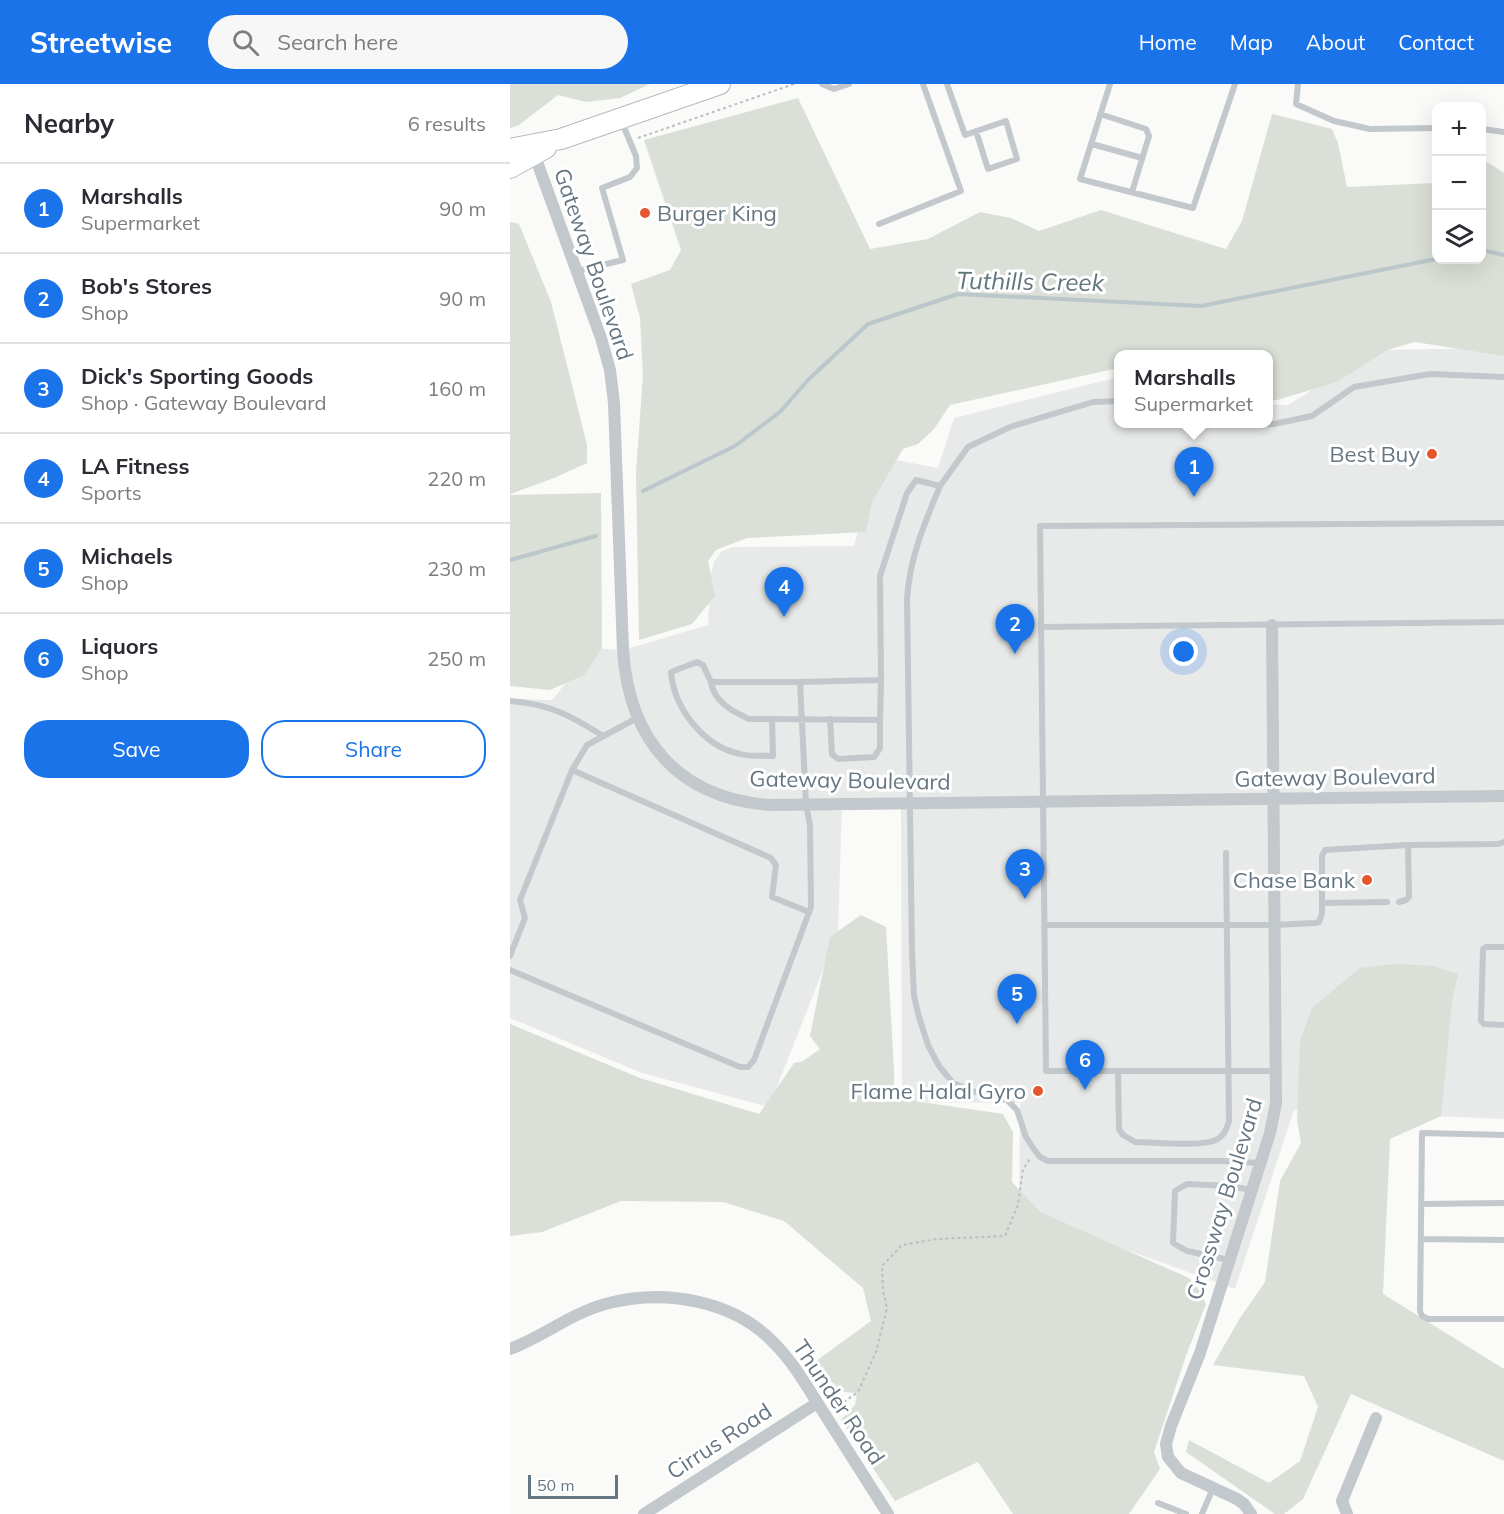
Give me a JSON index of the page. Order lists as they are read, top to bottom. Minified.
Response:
{"streets":{"street":["Gateway Boulevard","Crossway Boulevard","Thunder Road","Cirrus Road"]},"crossings":[["Gateway Boulevard","Crossway Boulevard"],["Thunder Road","Cirrus Road"]],"water":["Tuthills Creek"],"places":["Burger King","Best Buy","Chase Bank","Flame Halal Gyro"],"scale_bar":"50 m","page":{"header":"Streetwise","search":"Search here","nav":["Home","Map","About","Contact"],"heading":["Nearby","6 results"],"map_buttons":["+","−"],"list":[{"mark":"1","name":"Marshalls","note":"Supermarket","value":"90 m"},{"mark":"2","name":"Bob's Stores","note":"Shop","value":"90 m"},{"mark":"3","name":"Dick's Sporting Goods","note":"Shop · Gateway Boulevard","value":"160 m"},{"mark":"4","name":"LA Fitness","note":"Sports","value":"220 m"},{"mark":"5","name":"Michaels","note":"Shop","value":"230 m"},{"mark":"6","name":"Liquors","note":"Shop","value":"250 m"}],"popup":["Marshalls","Supermarket"],"pins":["1","4","2","3","5","6"],"buttons":["Save","Share"],"scale":"50 m"}}
